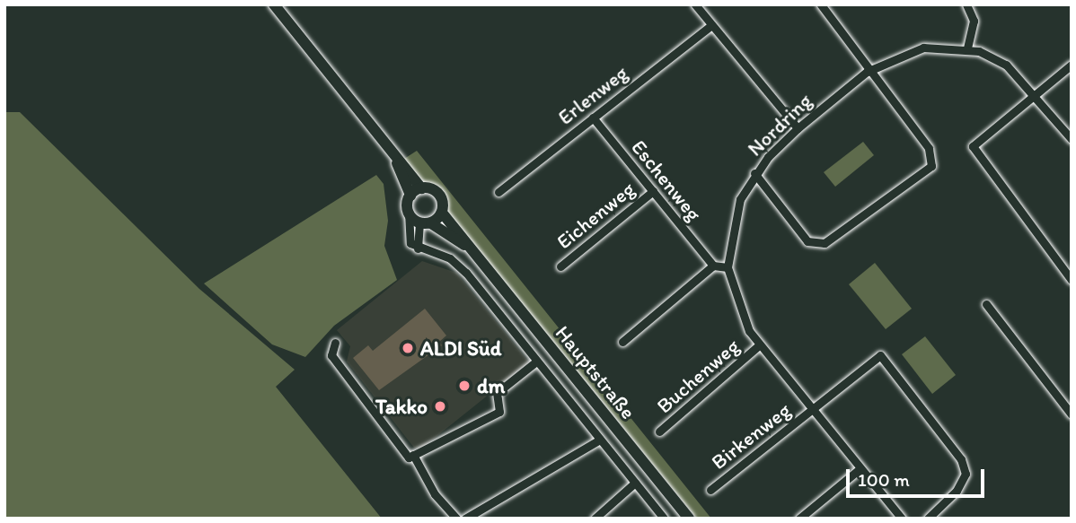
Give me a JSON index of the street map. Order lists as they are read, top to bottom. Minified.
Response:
{"streets":{"street":["Erlenweg","Nordring","Eschenweg","Eichenweg","Hauptstraße","Buchenweg","Birkenweg"]},"crossings":[["Erlenweg","Eschenweg"],["Nordring","Buchenweg"],["Nordring","Birkenweg"],["Eschenweg","Eichenweg"]],"places":["ALDI Süd","dm","Takko"],"scale_bar":"100 m"}
